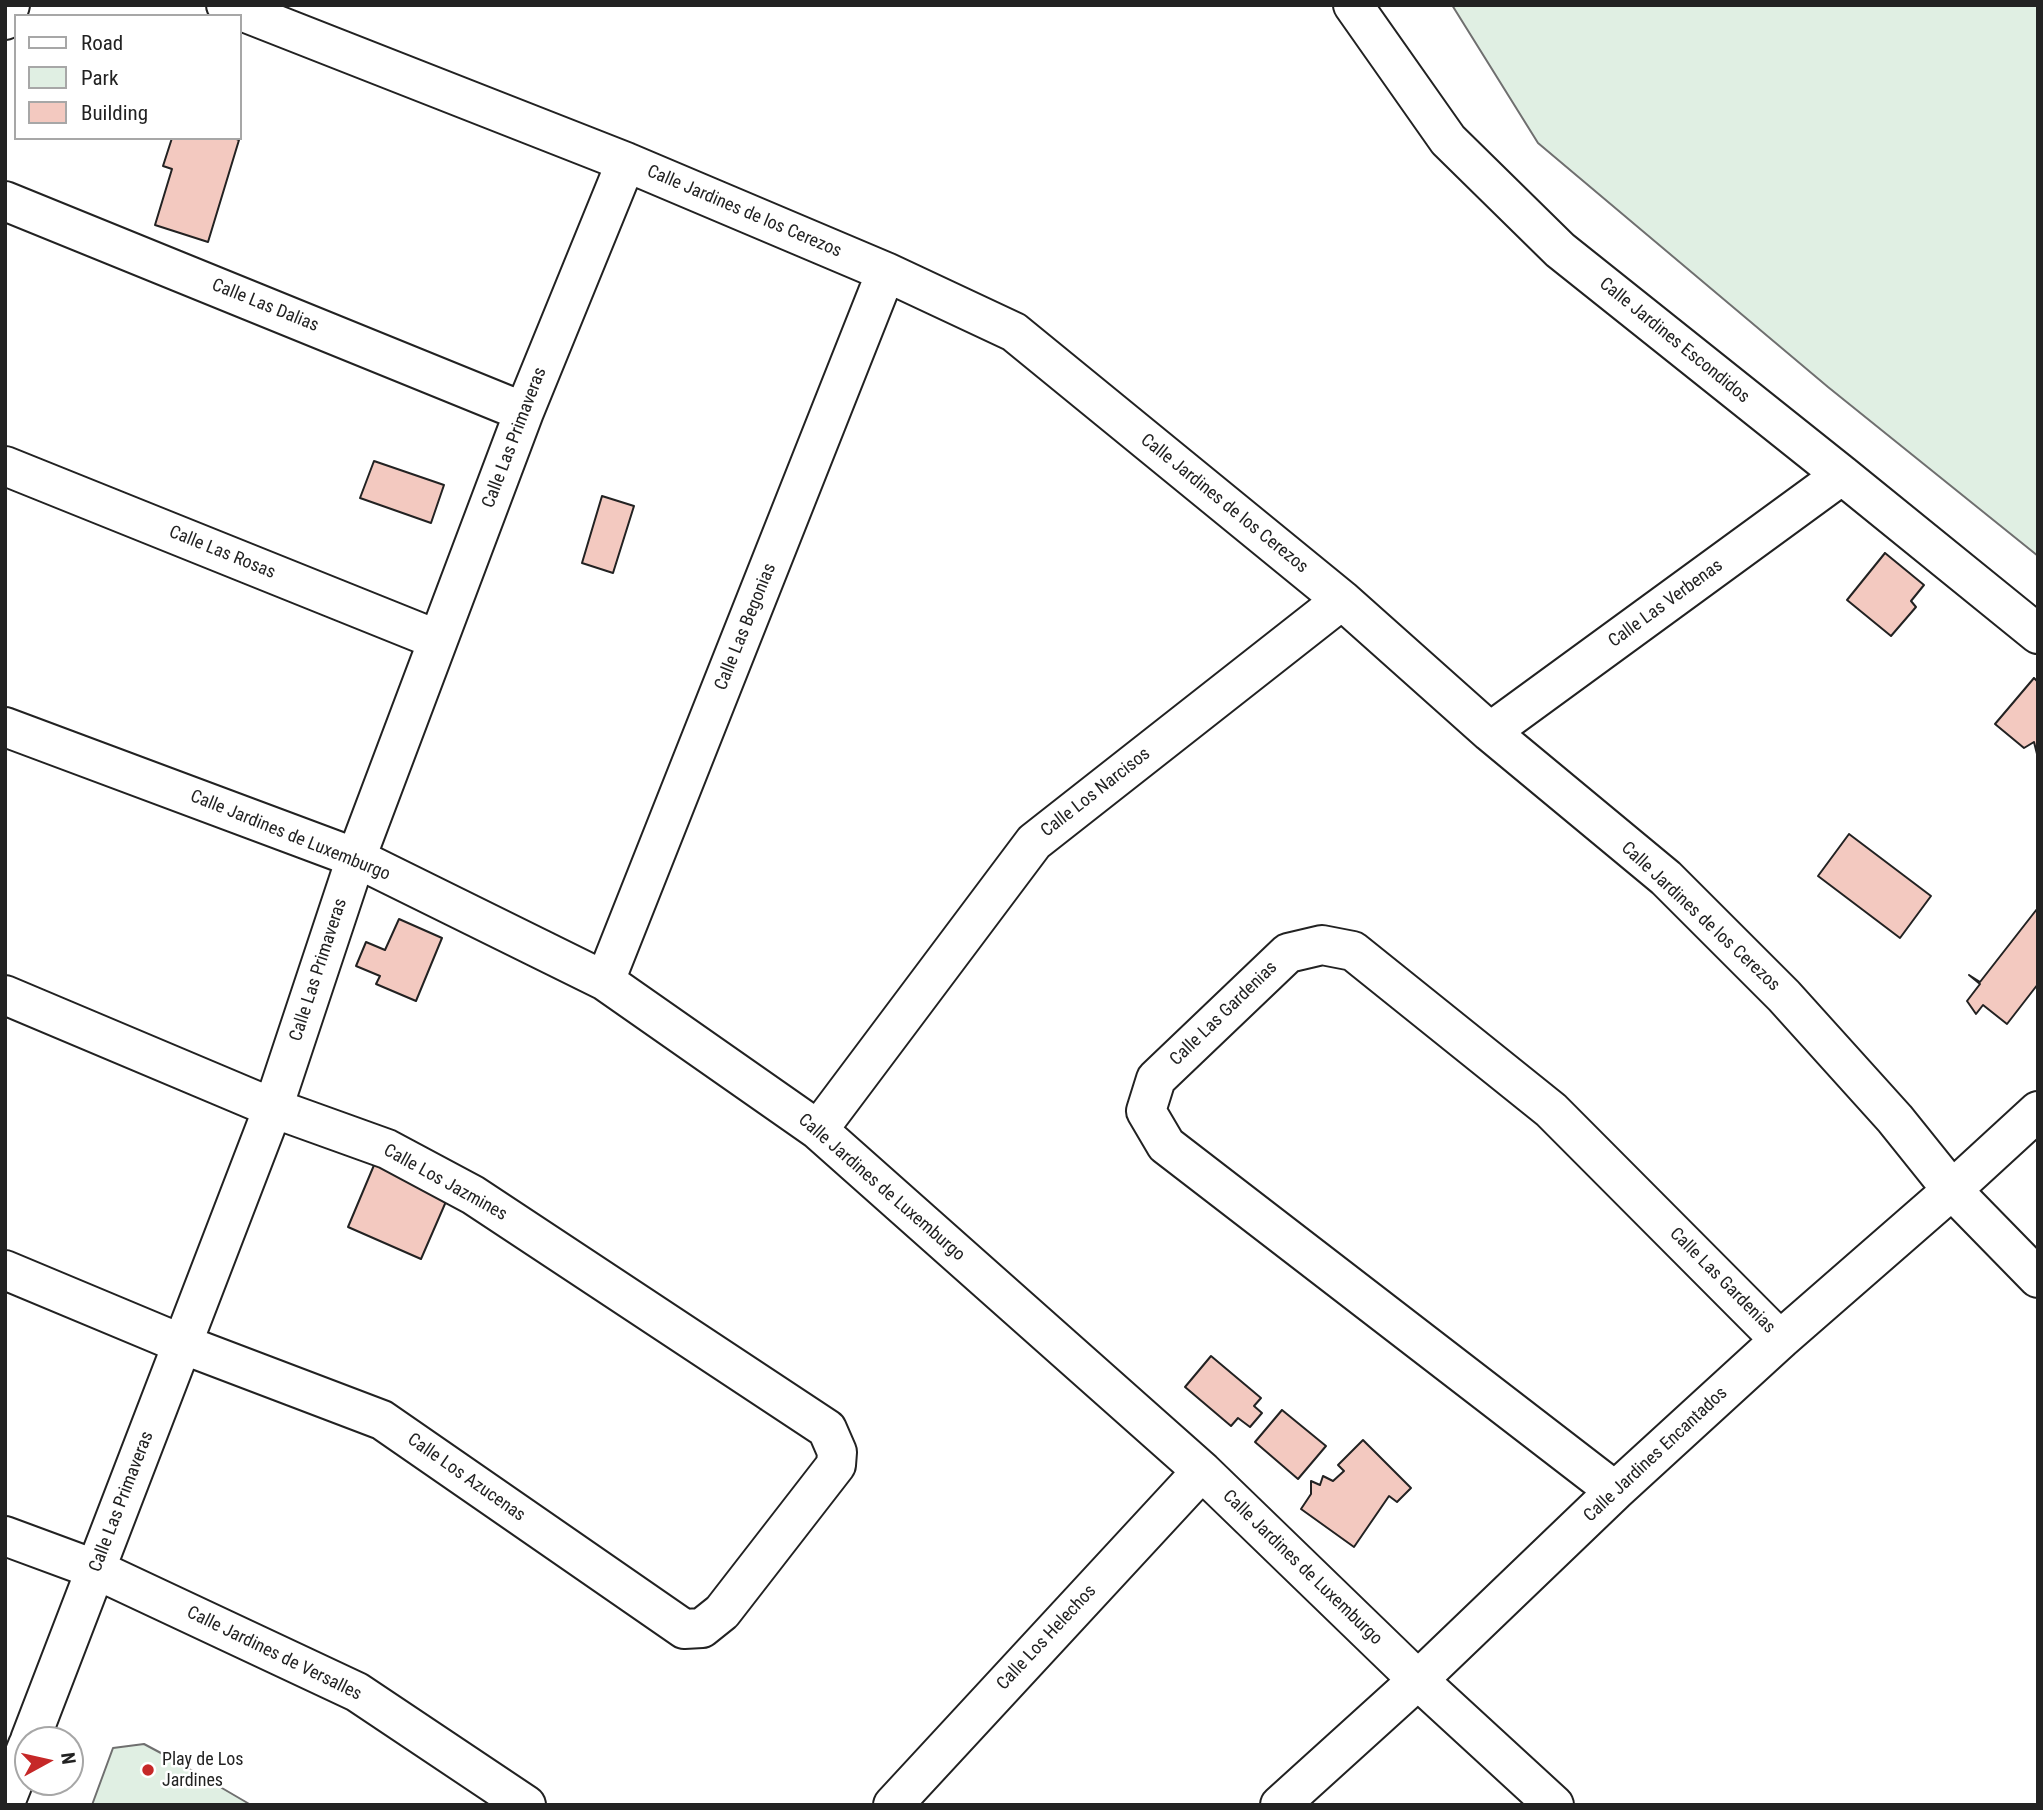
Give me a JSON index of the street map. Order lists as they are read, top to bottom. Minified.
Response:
{"streets":{"street":["Calle Jardines de los Cerezos","Calle Las Dalias","Calle Jardines Escondidos","Calle Las Primaveras","Calle Las Rosas","Calle Las Verbenas","Calle Las Begonias","Calle Los Narcisos","Calle Jardines de Luxemburgo","Calle Las Gardenias","Calle Los Jazmines","Calle Jardines Encantados","Calle Los Azucenas","Calle Los Helechos","Calle Jardines de Versalles"]},"crossings":[["Calle Jardines de los Cerezos","Calle Las Primaveras"],["Calle Jardines de los Cerezos","Calle Las Verbenas"],["Calle Jardines de los Cerezos","Calle Las Begonias"],["Calle Jardines de los Cerezos","Calle Los Narcisos"],["Calle Jardines de los Cerezos","Calle Jardines Encantados"],["Calle Las Dalias","Calle Las Primaveras"],["Calle Jardines Escondidos","Calle Las Verbenas"],["Calle Las Primaveras","Calle Las Rosas"],["Calle Las Primaveras","Calle Jardines de Luxemburgo"],["Calle Las Primaveras","Calle Los Jazmines"],["Calle Las Primaveras","Calle Los Azucenas"],["Calle Las Primaveras","Calle Jardines de Versalles"],["Calle Las Begonias","Calle Jardines de Luxemburgo"],["Calle Los Narcisos","Calle Jardines de Luxemburgo"],["Calle Jardines de Luxemburgo","Calle Jardines Encantados"],["Calle Jardines de Luxemburgo","Calle Los Helechos"],["Calle Las Gardenias","Calle Jardines Encantados"],["Calle Los Jazmines","Calle Los Azucenas"]],"places":["Play de Los Jardines"],"legend":["Road","Park","Building"],"north":"right"}
